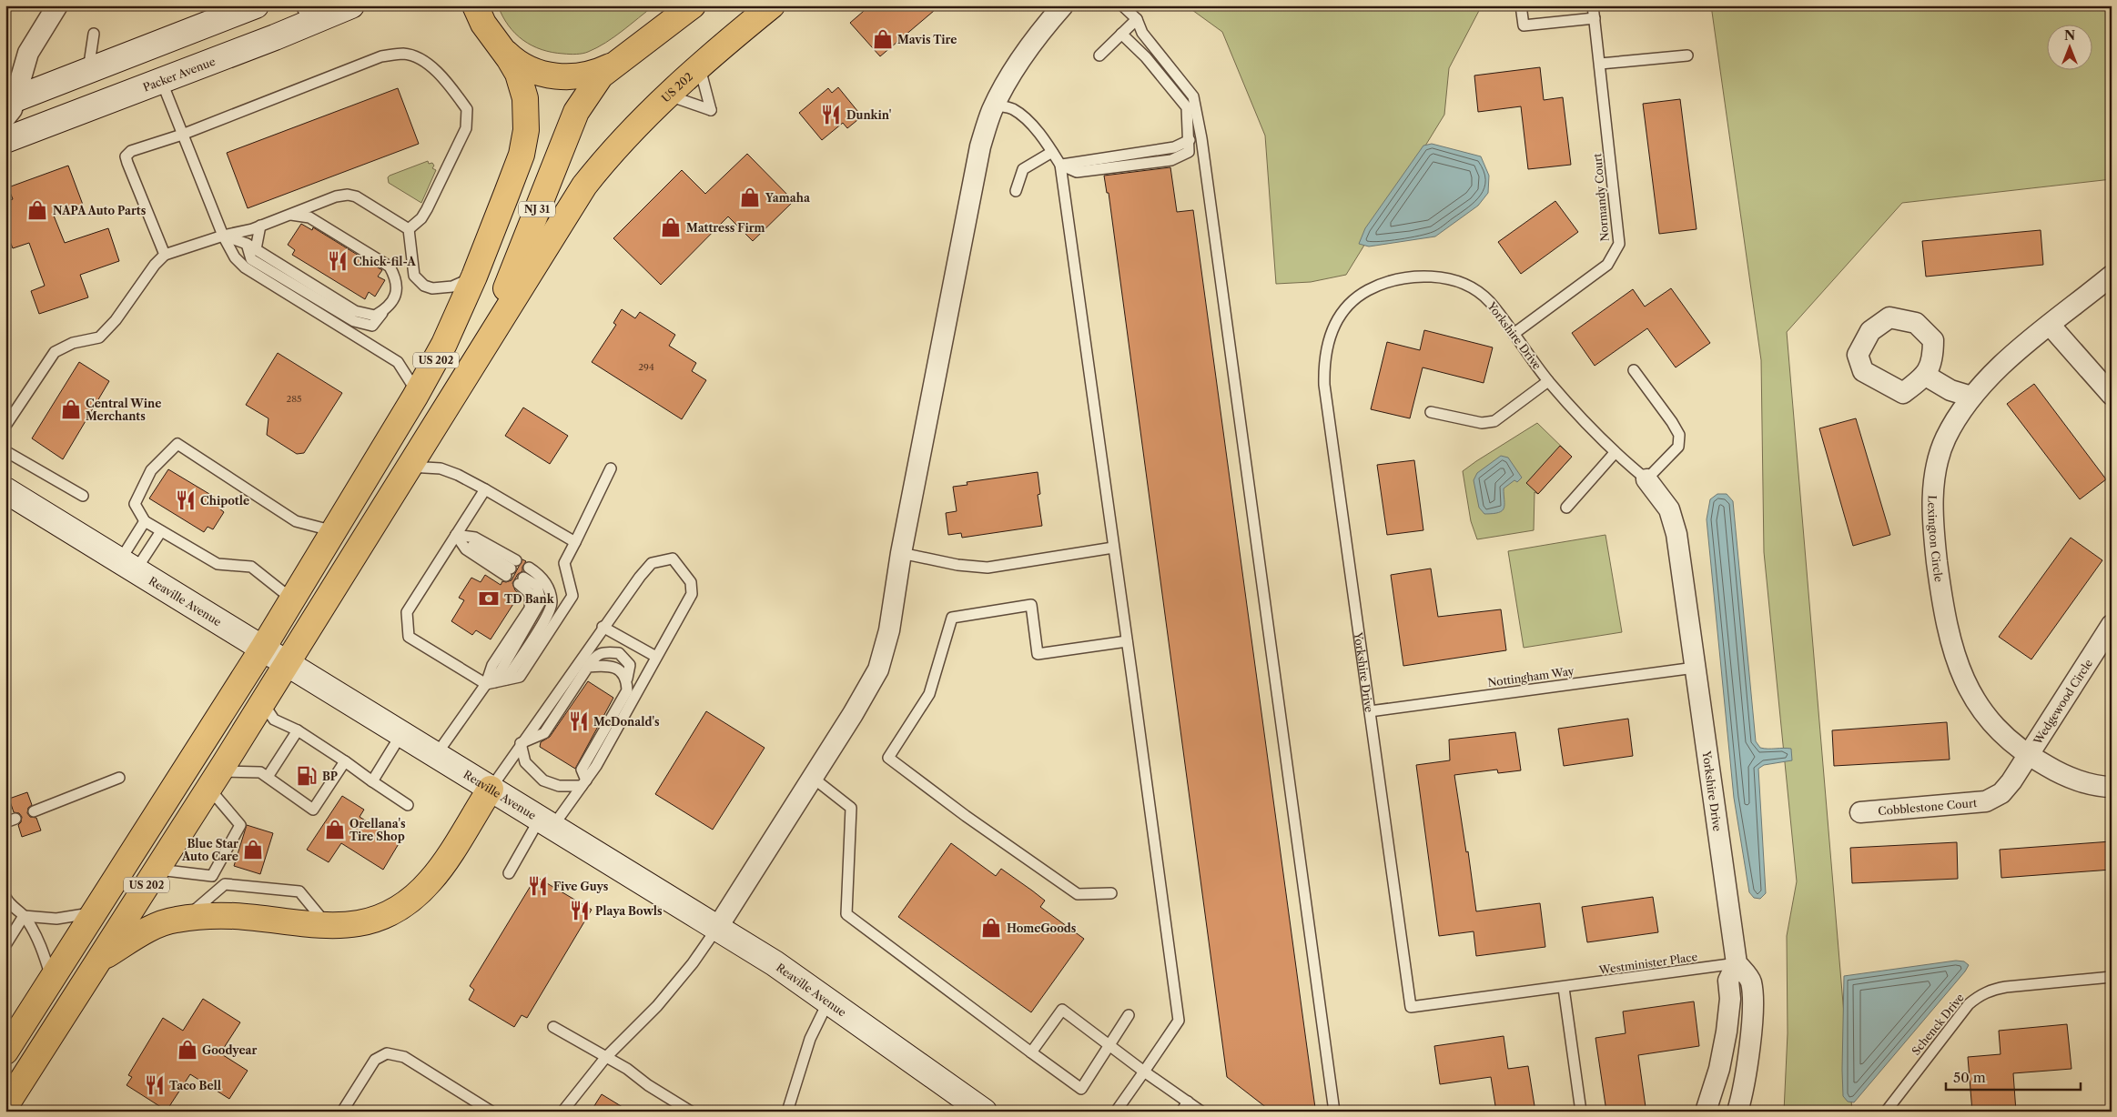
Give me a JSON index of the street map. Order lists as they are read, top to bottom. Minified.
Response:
{"streets":{"highway":["US 202","NJ 31"],"street":["Packer Avenue","Yorkshire Drive","Lexington Circle","Reaville Avenue","Wedgewood Circle","Cobblestone Court"],"lane":["Normandy Court","Nottingham Way","Westminister Place","Schenck Drive"]},"crossings":[["US 202","NJ 31"],["US 202","Reaville Avenue"],["Normandy Court","Yorkshire Drive"],["Yorkshire Drive","Nottingham Way"],["Yorkshire Drive","Westminister Place"],["Lexington Circle","Wedgewood Circle"],["Lexington Circle","Cobblestone Court"],["Wedgewood Circle","Cobblestone Court"]],"places":{"shop":["Mavis Tire","Yamaha","NAPA Auto Parts","Mattress Firm","Central Wine Merchants","Orellana's Tire Shop","Blue Star Auto Care","HomeGoods","Goodyear"],"restaurant":["Dunkin'","Chick-fil-A","Chipotle","McDonald's","Five Guys","Playa Bowls","Taco Bell"],"bank":["TD Bank"],"fuel station":["BP"]},"house_numbers":["294","285"],"scale_bar":"50 m","north":"top"}
